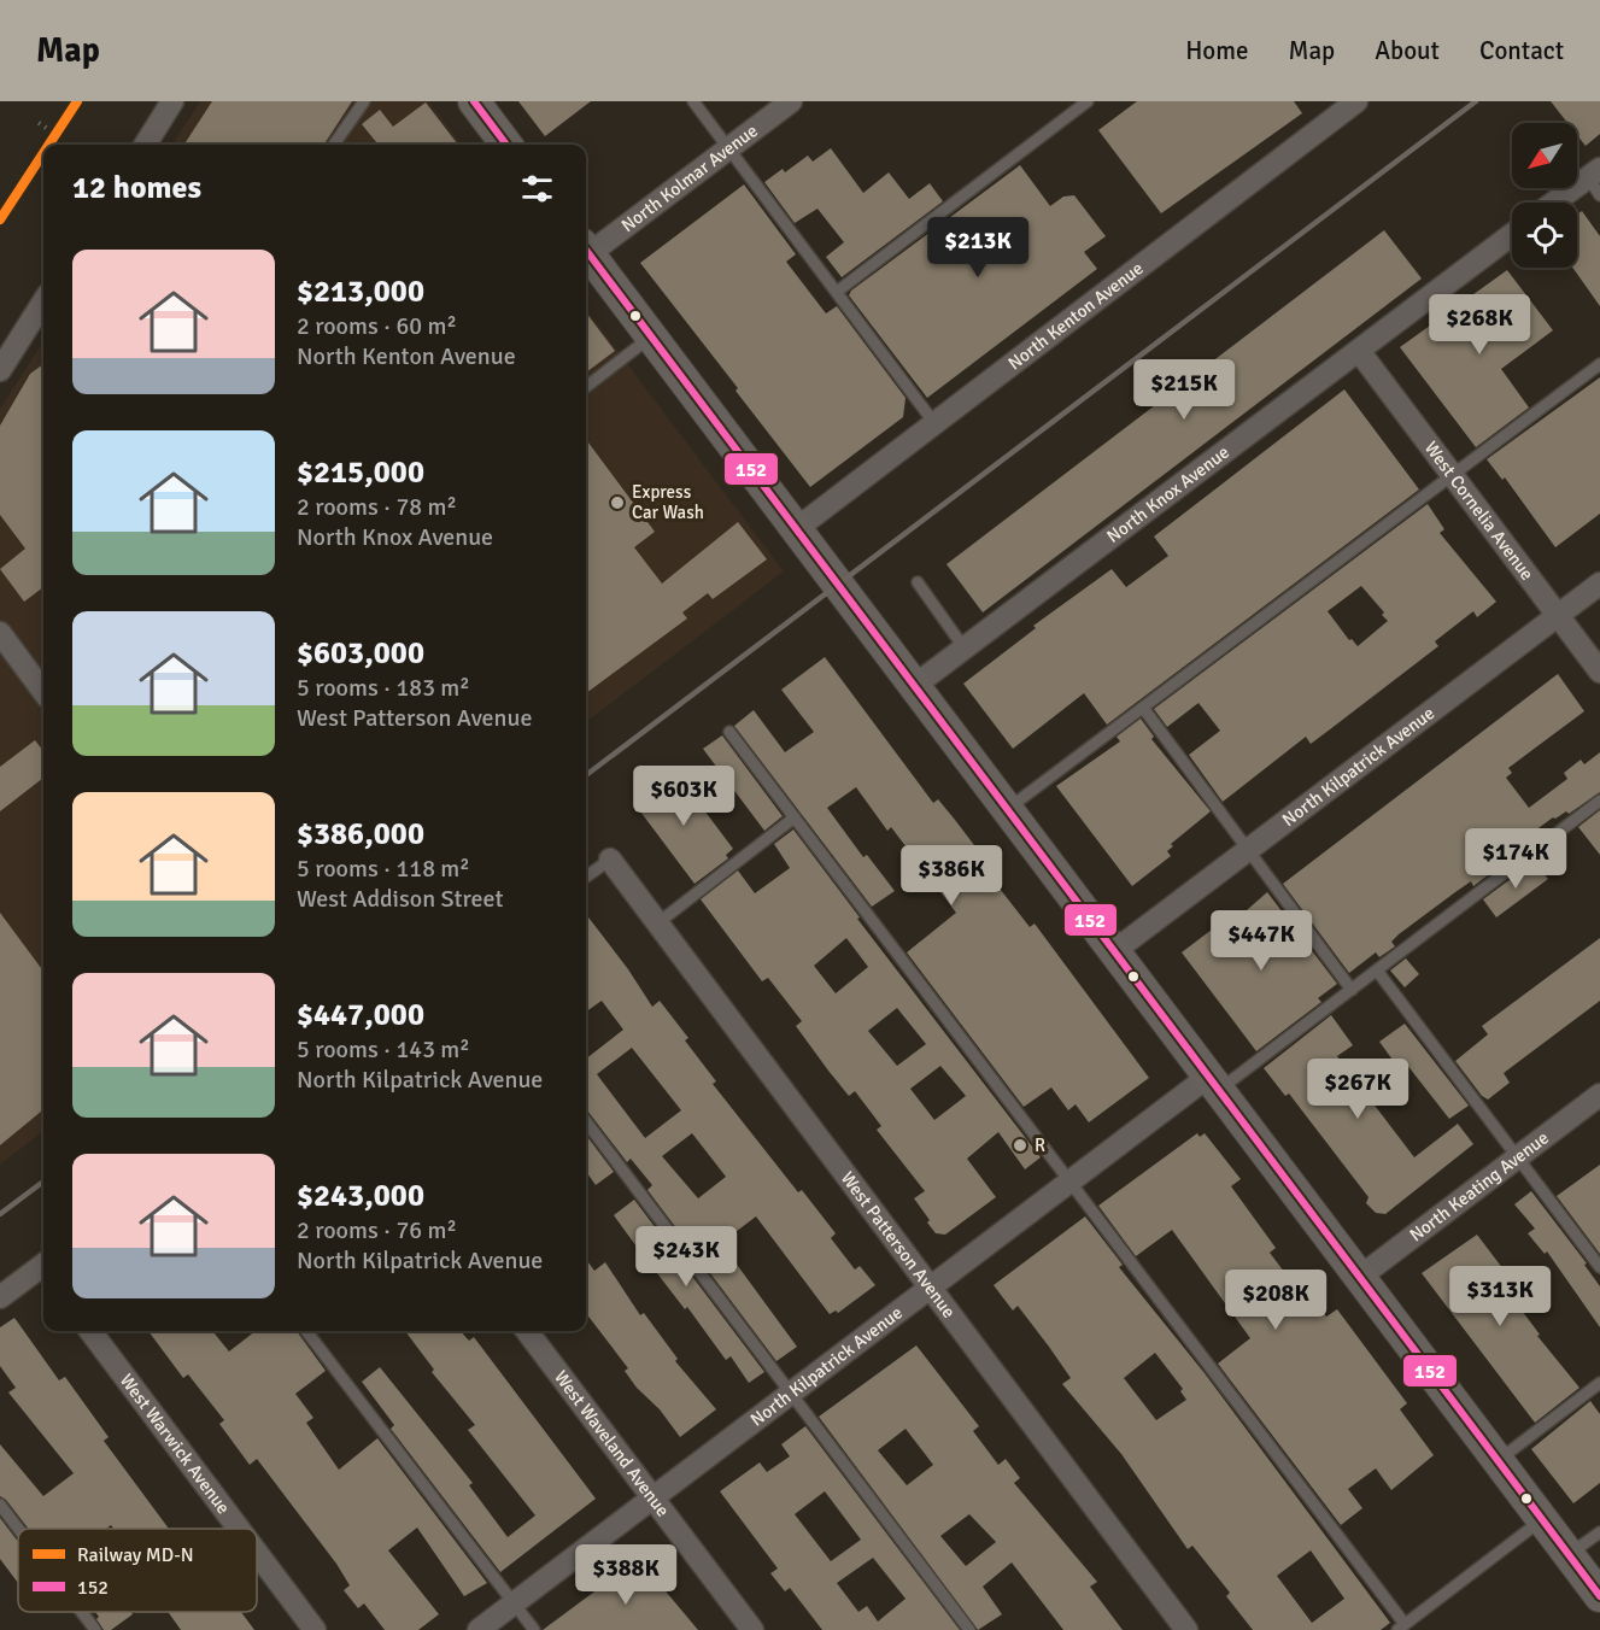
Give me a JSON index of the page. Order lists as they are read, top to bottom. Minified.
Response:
{"streets":{"street":["North Kolmar Avenue","North Kenton Avenue","North Knox Avenue","West Cornelia Avenue","North Kilpatrick Avenue","North Keating Avenue","West Patterson Avenue","West Warwick Avenue","West Waveland Avenue"]},"crossings":[["North Knox Avenue","West Cornelia Avenue"],["West Cornelia Avenue","North Kilpatrick Avenue"],["North Kilpatrick Avenue","West Patterson Avenue"],["North Kilpatrick Avenue","West Waveland Avenue"]],"places":["Express Car Wash","R"],"lines":["rail line MD-N","transit line 152"],"legend":["Railway MD-N","152"],"north":"bottom left","page":{"header":"Map","nav":["Home","Map","About","Contact"],"heading":"12 homes","price":["$213K","$268K","$215K","$603K","$174K","$386K","$447K","$267K","$243K","$313K","$208K","$388K"],"list":[{"name":"$213,000","note":"2 rooms · 60 m² · North Kenton Avenue"},{"name":"$215,000","note":"2 rooms · 78 m² · North Knox Avenue"},{"name":"$603,000","note":"5 rooms · 183 m² · West Patterson Avenue"},{"name":"$386,000","note":"5 rooms · 118 m² · West Addison Street"},{"name":"$447,000","note":"5 rooms · 143 m² · North Kilpatrick Avenue"},{"name":"$243,000","note":"2 rooms · 76 m² · North Kilpatrick Avenue"}]}}
